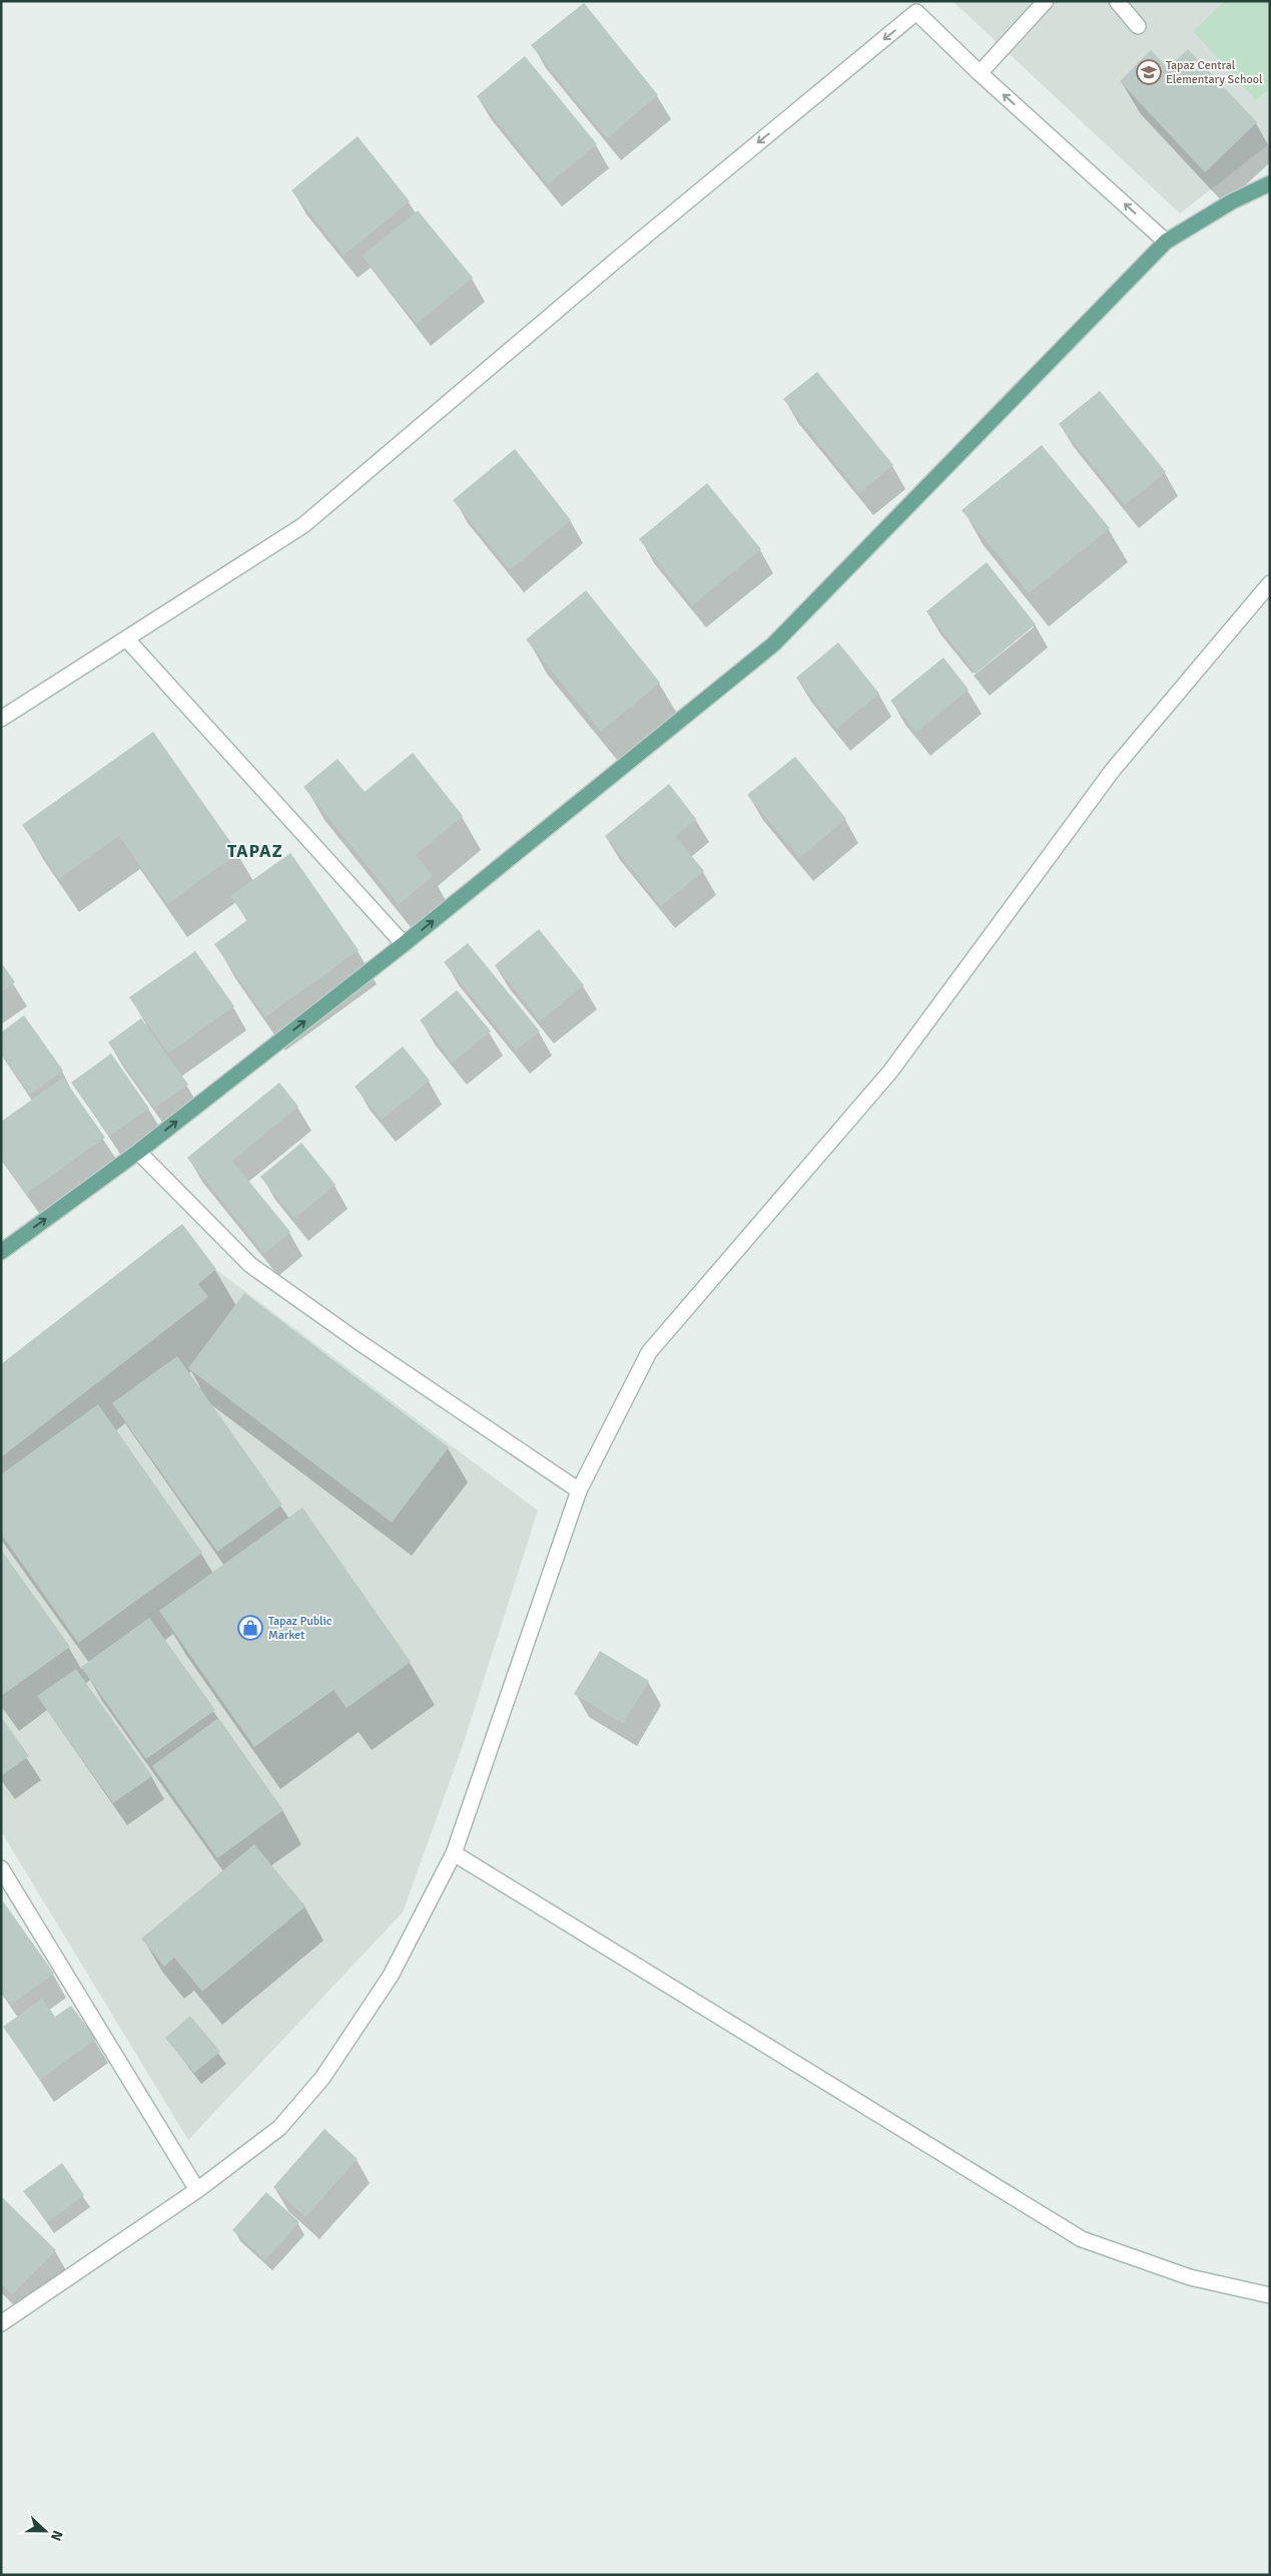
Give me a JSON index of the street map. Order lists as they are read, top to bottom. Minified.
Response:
{"districts":["TAPAZ"],"places":{"school or university":["Tapaz Central Elementary School"],"shop":["Tapaz Public Market"]},"north":"right"}
